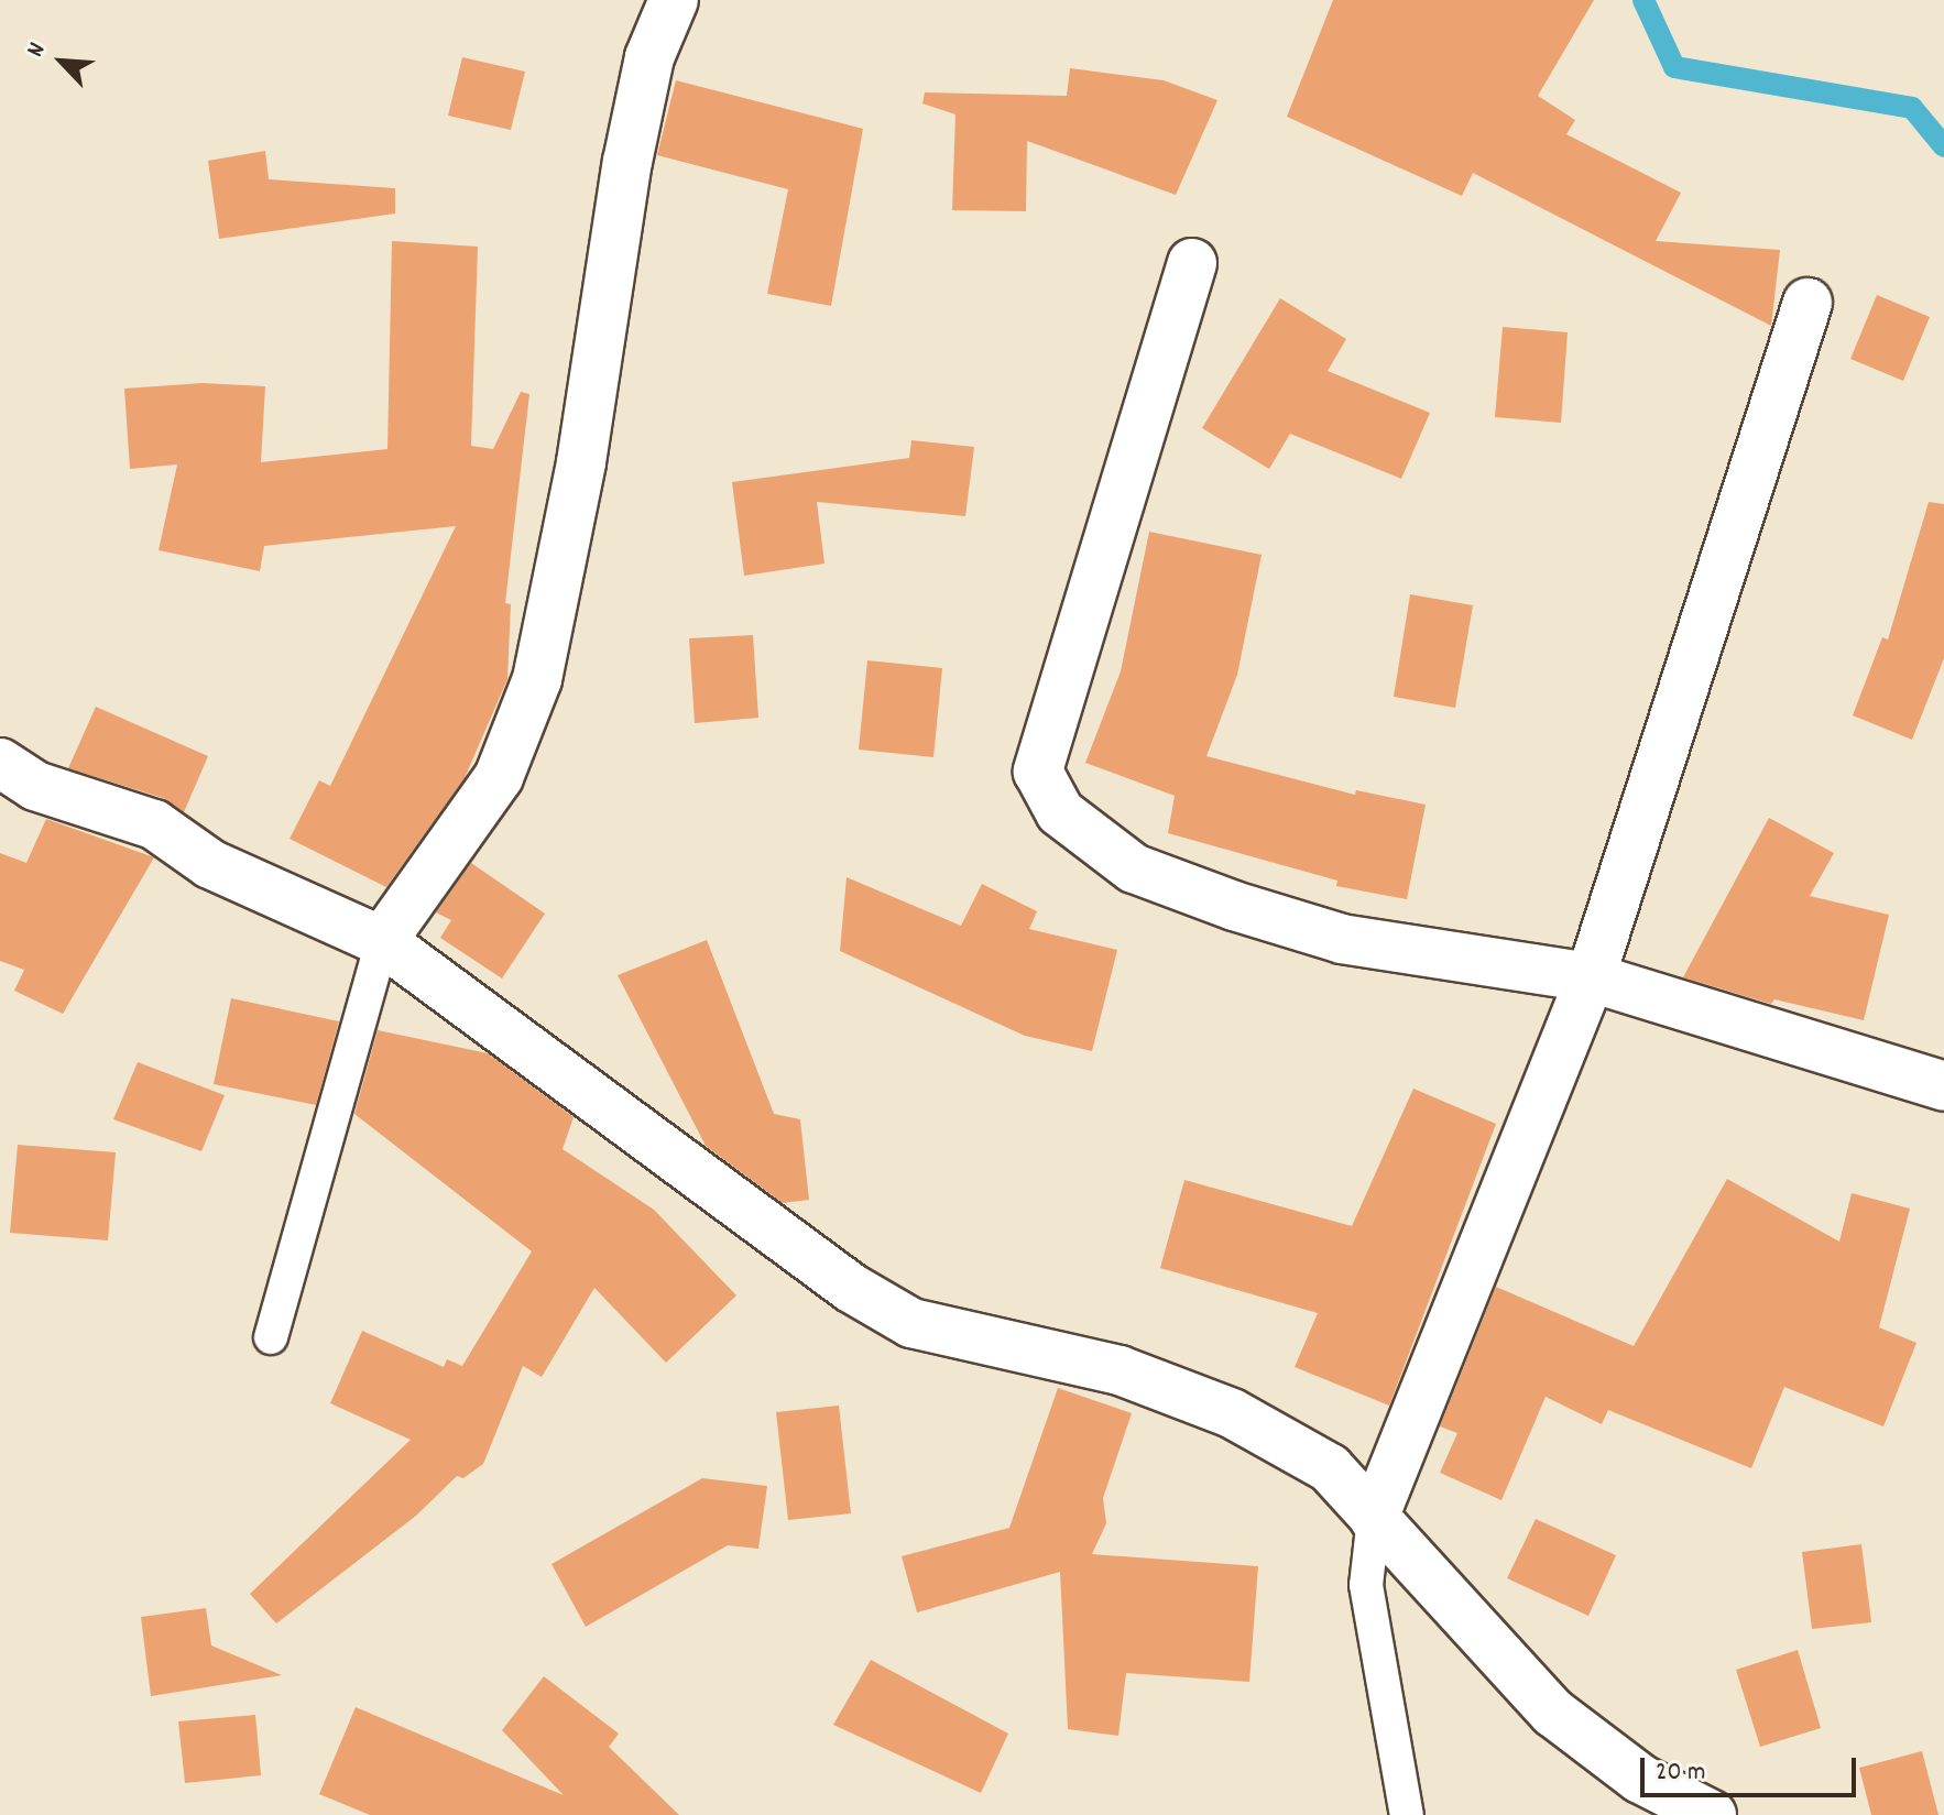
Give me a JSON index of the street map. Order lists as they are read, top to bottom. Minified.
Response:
{"scale_bar":"20 m","north":"top left"}
